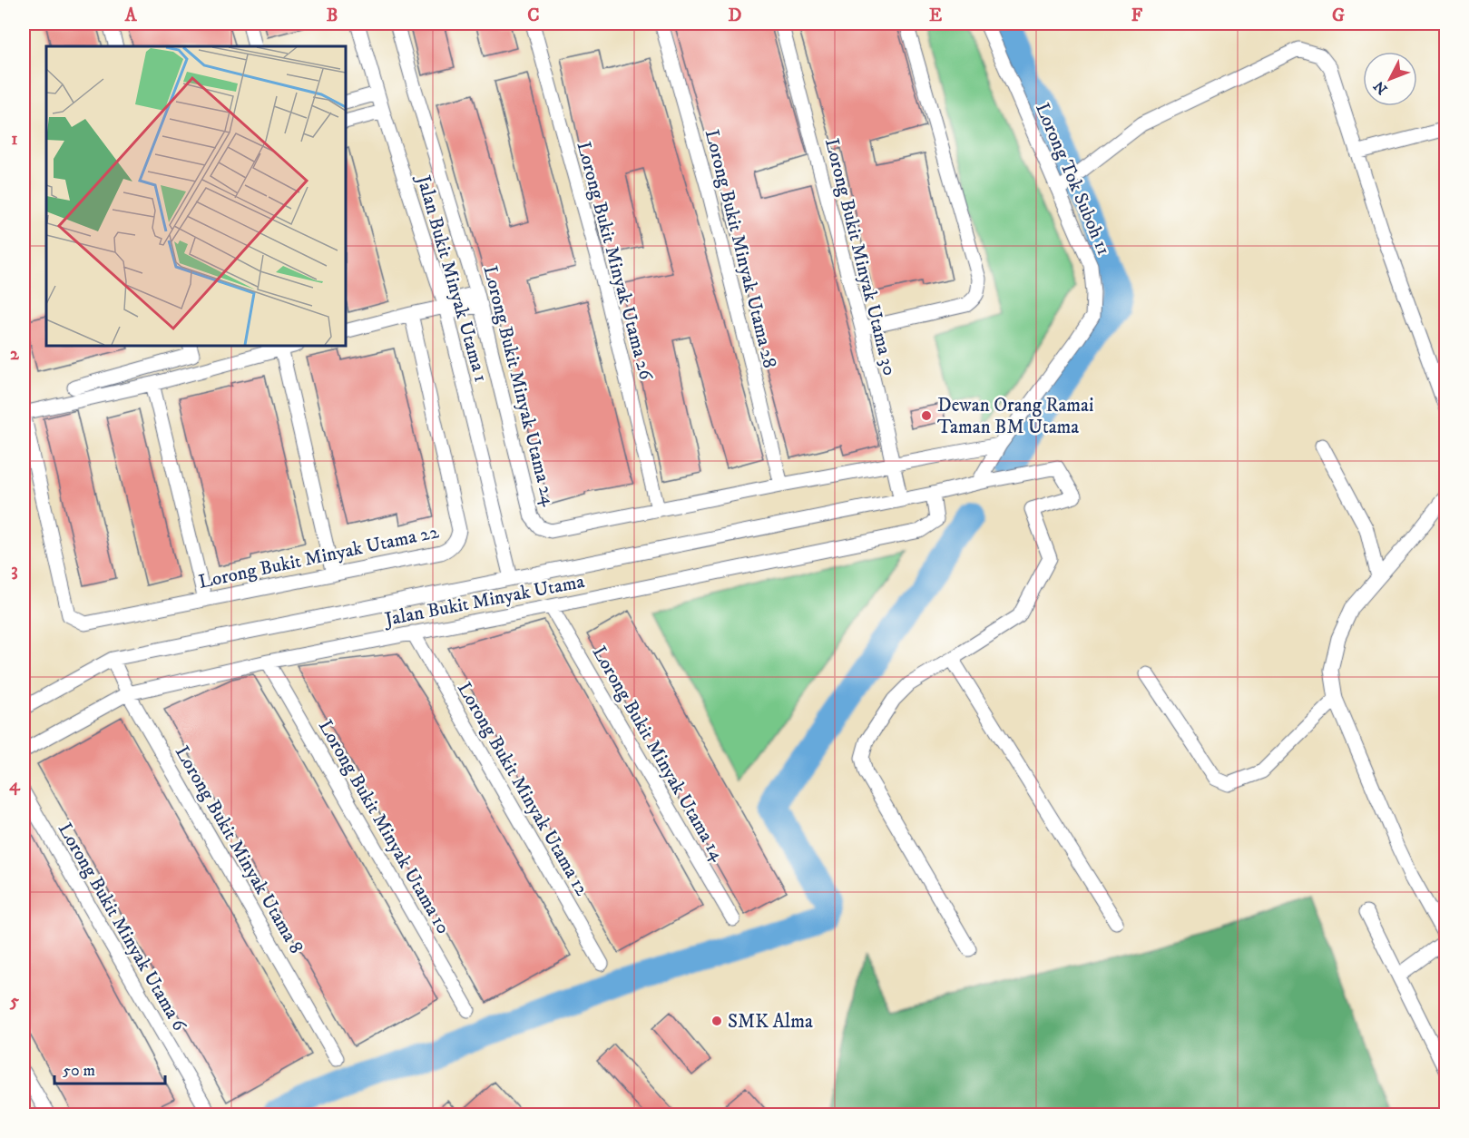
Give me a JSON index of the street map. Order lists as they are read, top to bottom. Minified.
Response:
{"streets":{"street":["Lorong Tok Suboh 11","Lorong Bukit Minyak Utama 28","Lorong Bukit Minyak Utama 30","Lorong Bukit Minyak Utama 26","Jalan Bukit Minyak Utama 1","Lorong Bukit Minyak Utama 24","Lorong Bukit Minyak Utama 22","Jalan Bukit Minyak Utama","Lorong Bukit Minyak Utama 14","Lorong Bukit Minyak Utama 12","Lorong Bukit Minyak Utama 10","Lorong Bukit Minyak Utama 8","Lorong Bukit Minyak Utama 6"]},"crossings":[["Lorong Tok Suboh 11","Lorong Bukit Minyak Utama 24"],["Lorong Tok Suboh 11","Jalan Bukit Minyak Utama"],["Lorong Bukit Minyak Utama 28","Lorong Bukit Minyak Utama 24"],["Lorong Bukit Minyak Utama 30","Lorong Bukit Minyak Utama 24"],["Lorong Bukit Minyak Utama 30","Jalan Bukit Minyak Utama"],["Lorong Bukit Minyak Utama 26","Lorong Bukit Minyak Utama 24"],["Jalan Bukit Minyak Utama 1","Jalan Bukit Minyak Utama"],["Jalan Bukit Minyak Utama","Lorong Bukit Minyak Utama 14"],["Jalan Bukit Minyak Utama","Lorong Bukit Minyak Utama 12"],["Jalan Bukit Minyak Utama","Lorong Bukit Minyak Utama 10"],["Jalan Bukit Minyak Utama","Lorong Bukit Minyak Utama 8"]],"places":["Dewan Orang Ramai Taman BM Utama","SMK Alma"],"scale_bar":"50 m","north":"bottom left","grid":{"columns":["A","B","C","D","E","F","G"],"rows":["1","2","3","4","5"]}}
